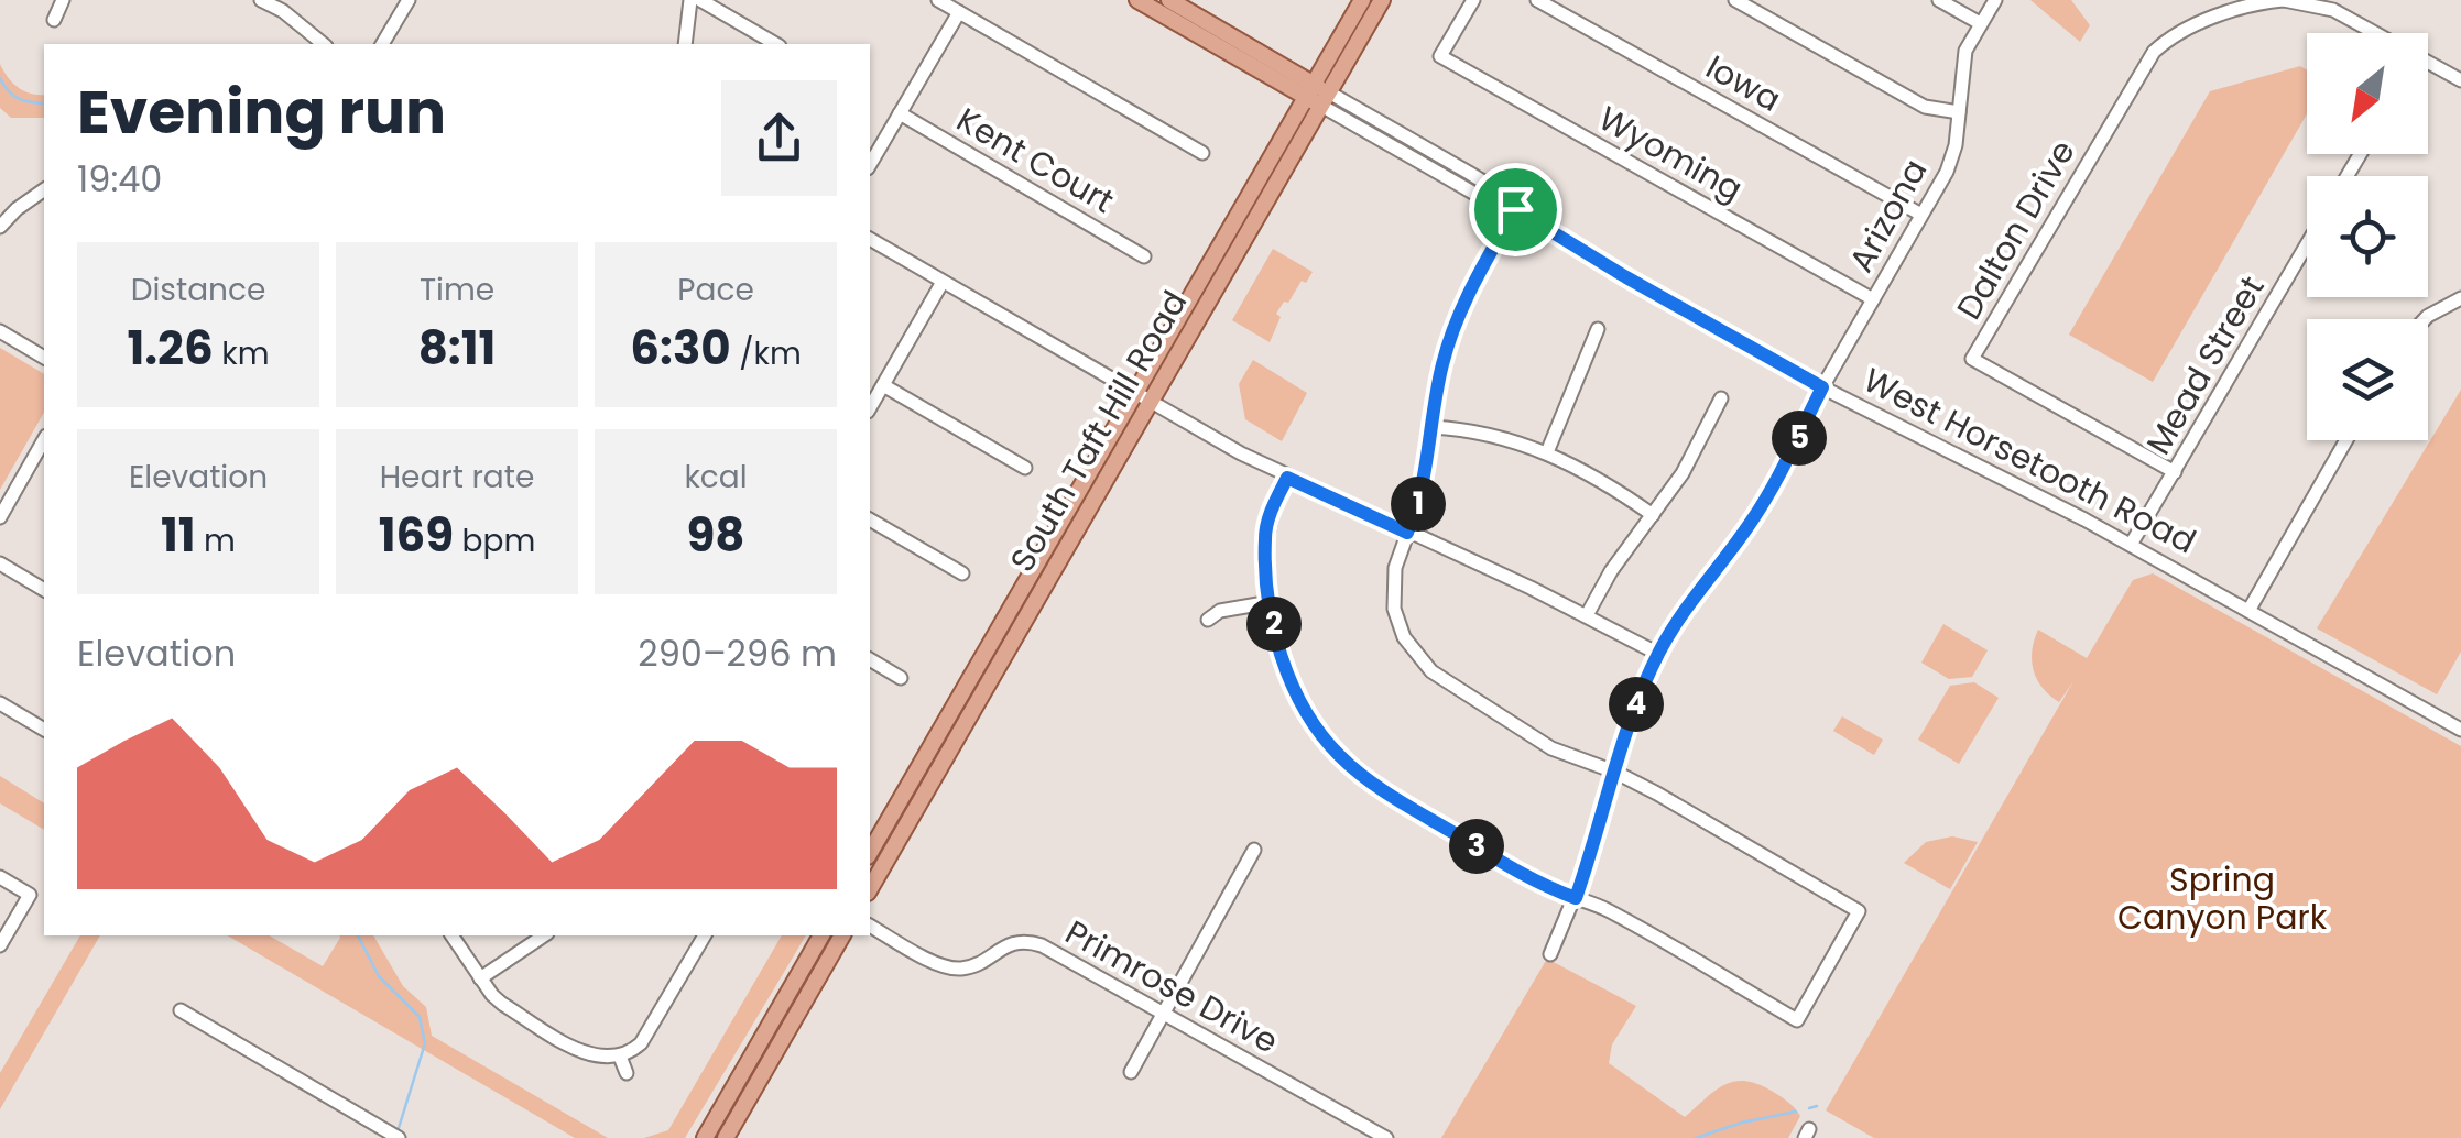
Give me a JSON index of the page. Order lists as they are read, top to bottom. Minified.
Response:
{"streets":{"main road":["South Taft Hill Road","West Horsetooth Road"],"street":["Iowa","Wyoming","Kent Court","Arizona","Dalton Drive","Mead Street","Primrose Drive"]},"crossings":[["Iowa","Arizona"],["Wyoming","Arizona"],["Arizona","West Horsetooth Road"],["Dalton Drive","Mead Street"],["Mead Street","West Horsetooth Road"],["South Taft Hill Road","West Horsetooth Road"]],"parks":["Spring Canyon Park"],"north":"bottom left","page":{"heading":["Evening run","19:40"],"stats":[["Distance","1.26 km"],["Time","8:11"],["Pace","6:30 /km"],["Elevation","11 m"],["Heart rate","169 bpm"],["kcal","98"]],"pins":["5","1","2","4","3"],"chart":["Elevation","290–296 m"]}}
